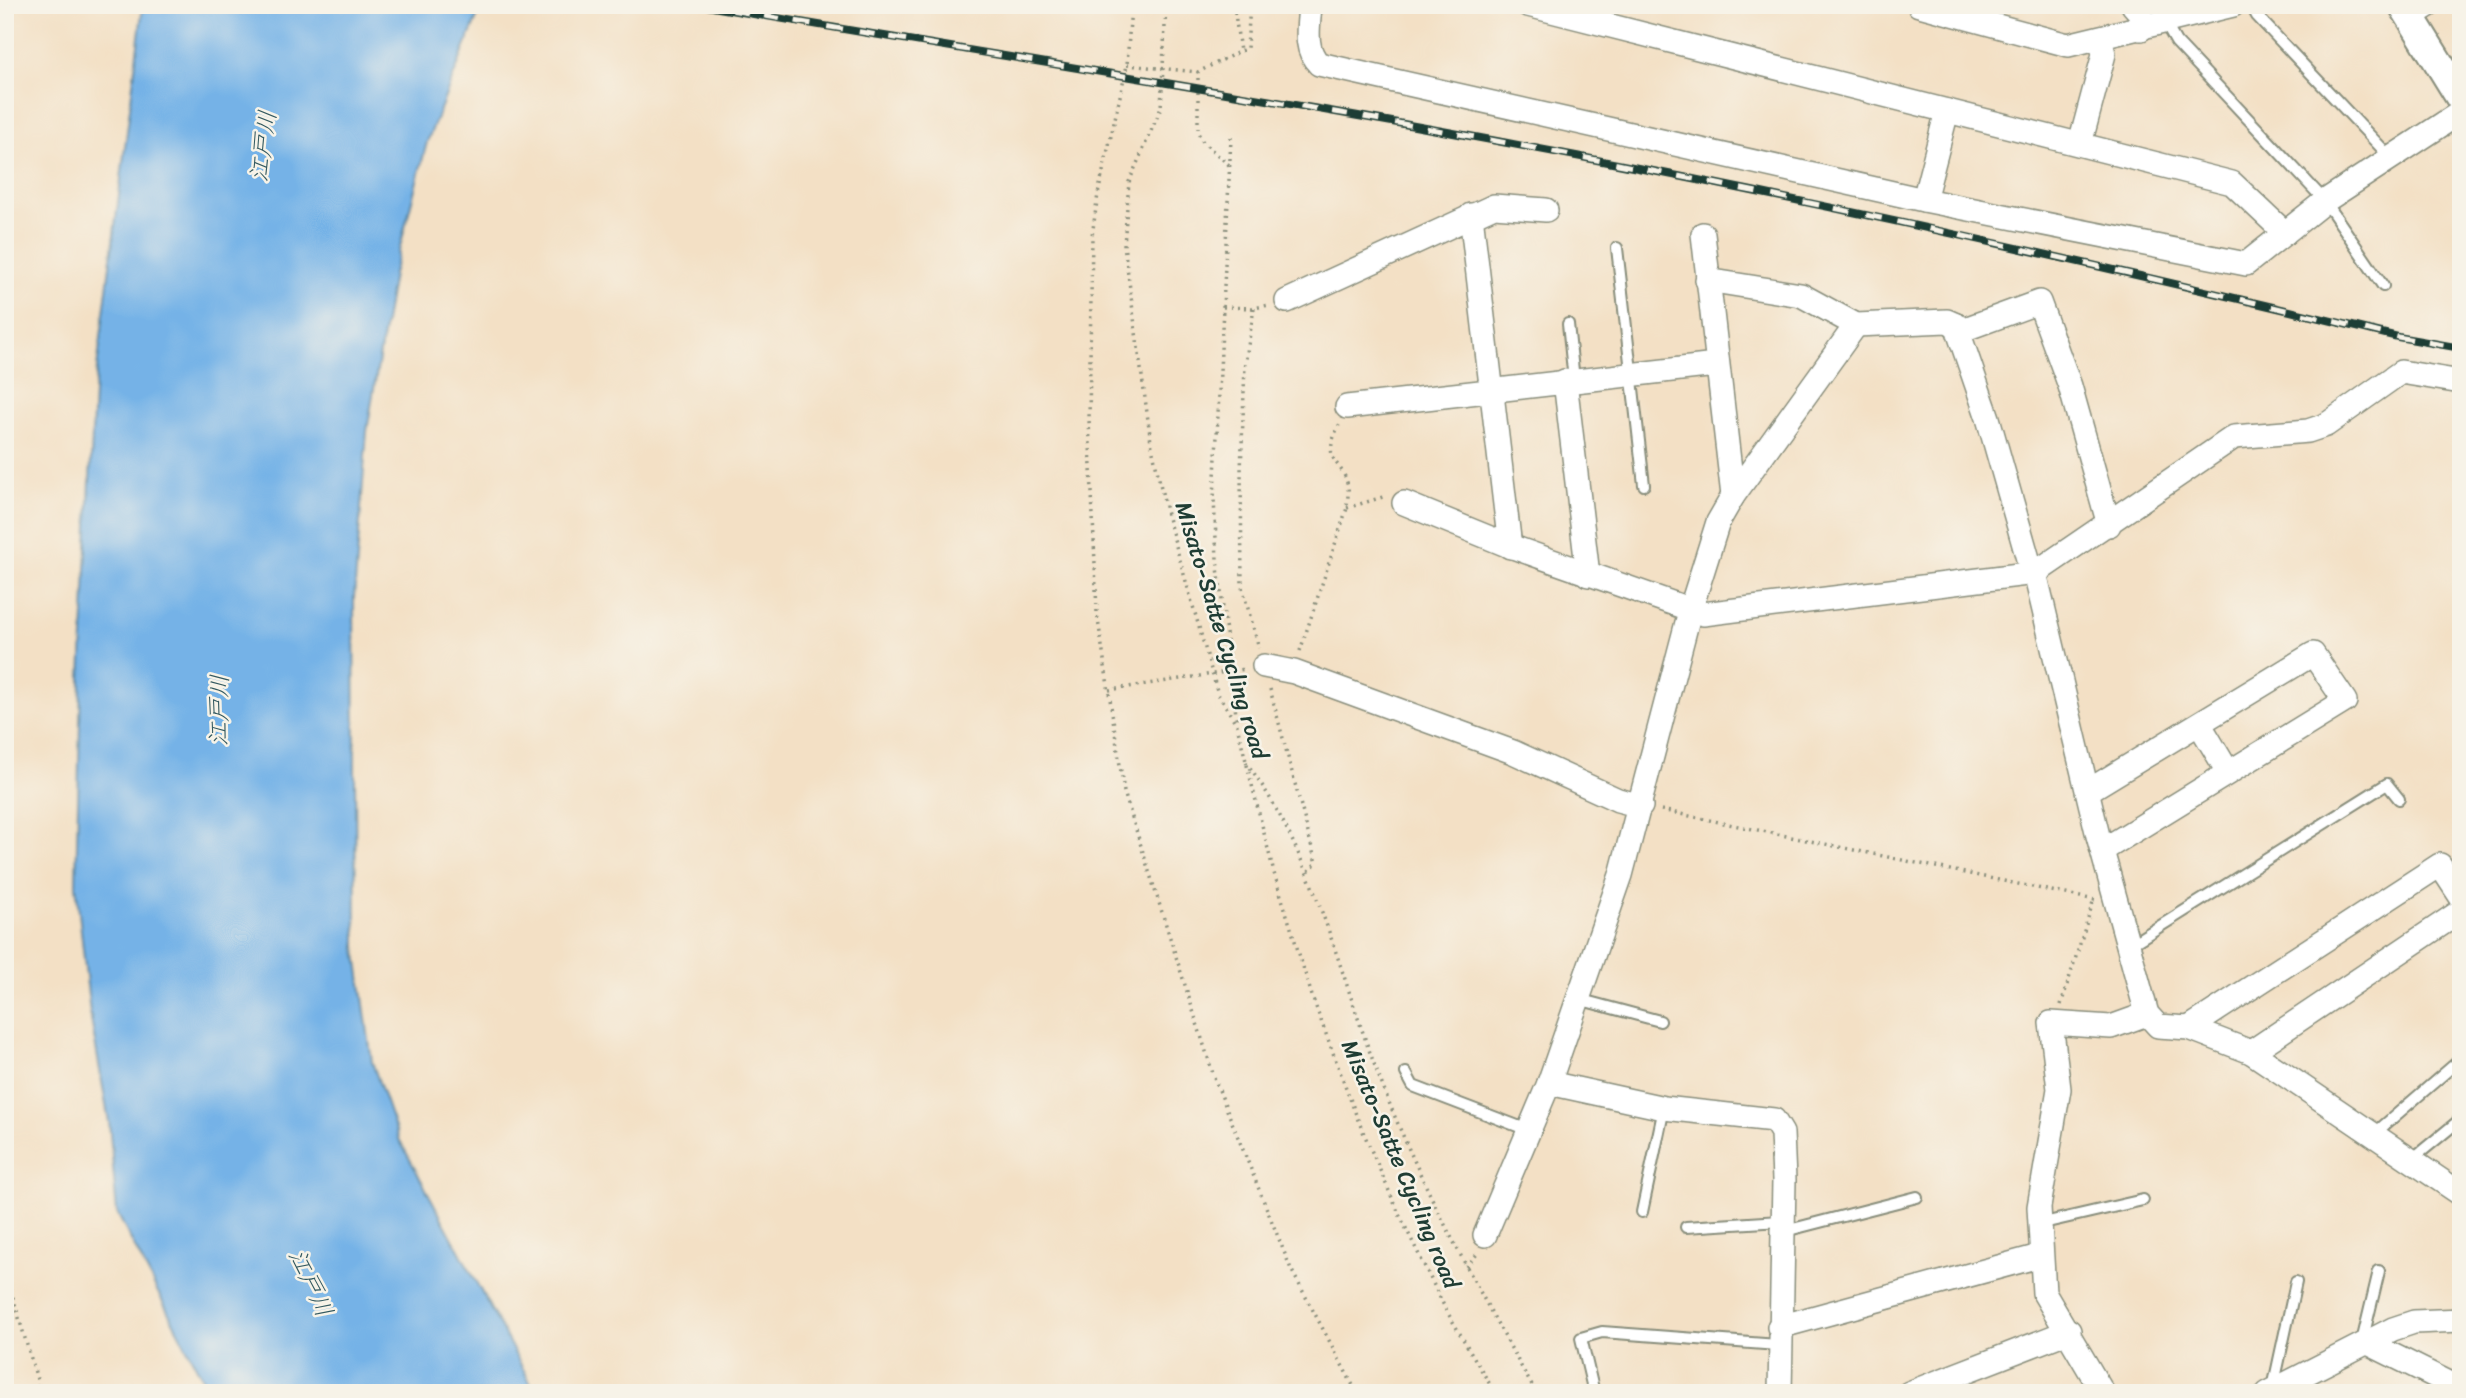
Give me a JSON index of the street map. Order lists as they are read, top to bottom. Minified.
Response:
{"streets":{"path":["Misato-Satte Cycling road"]},"water":["江戸川"]}
